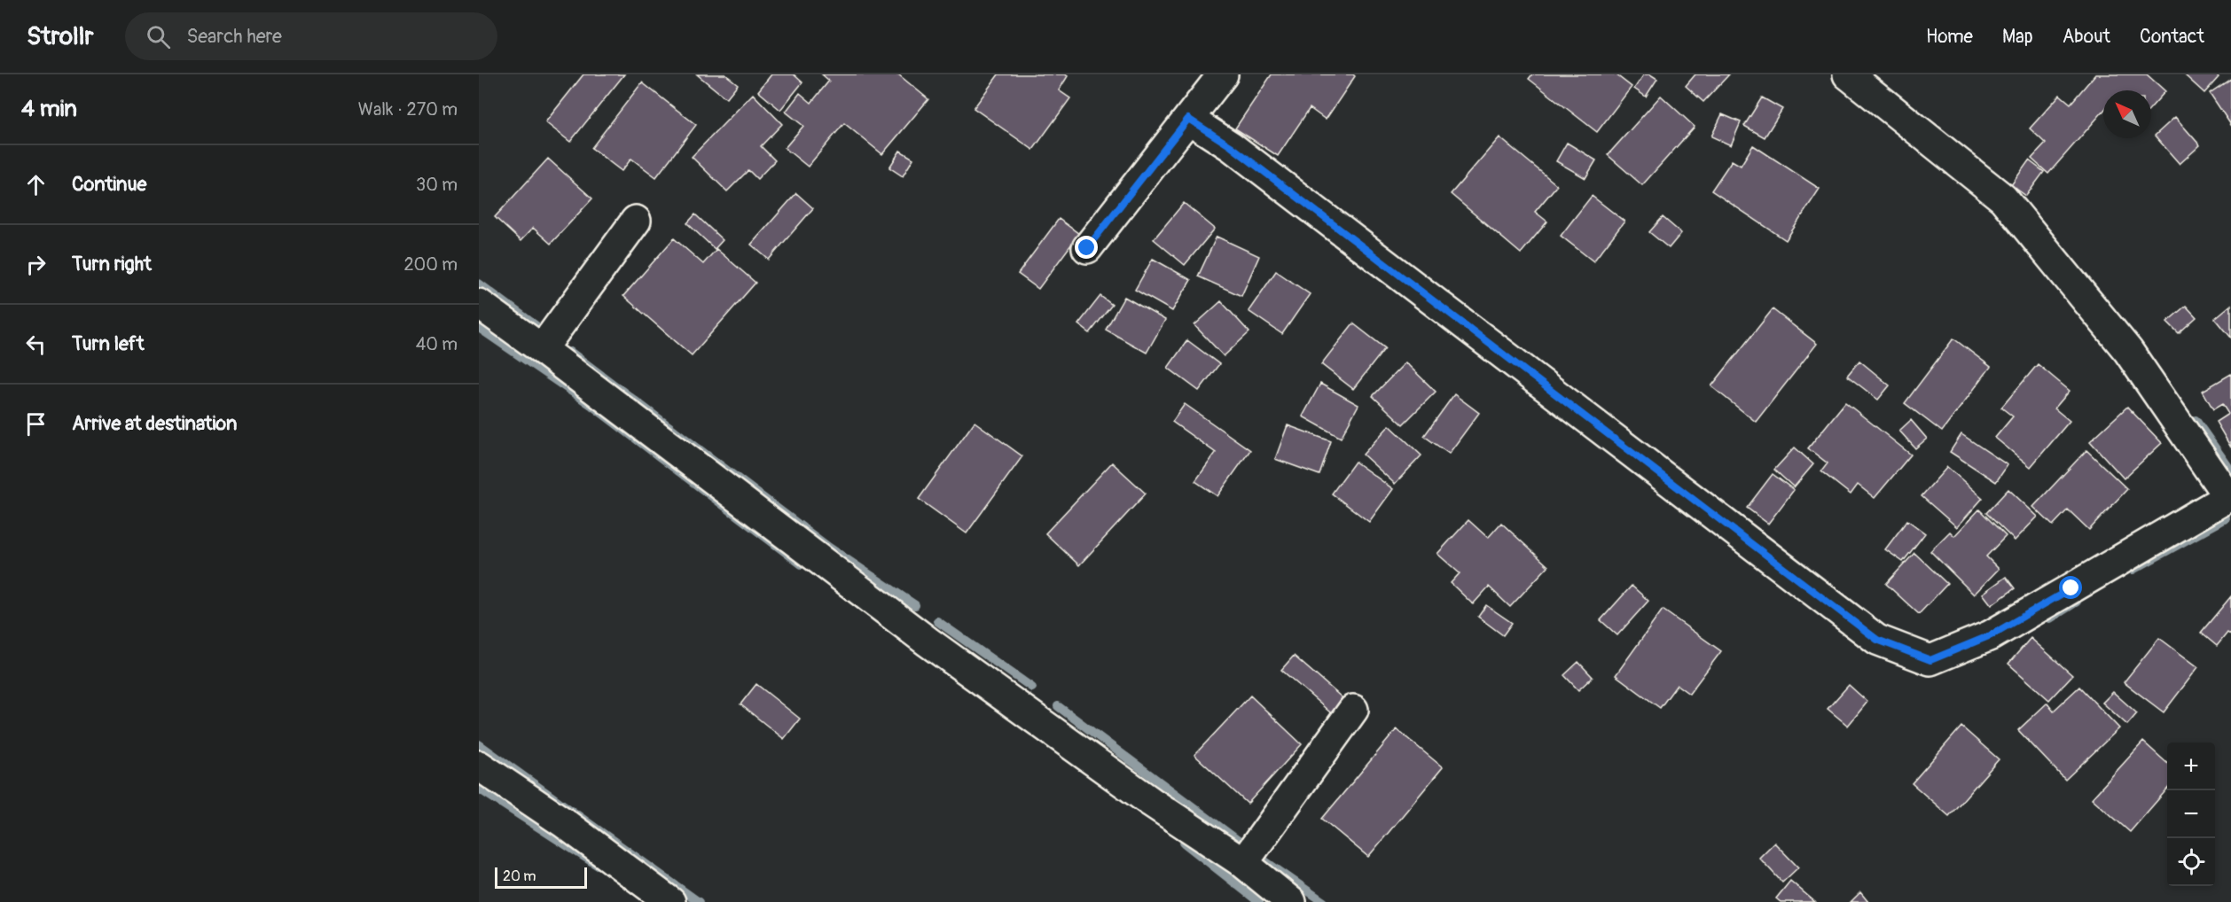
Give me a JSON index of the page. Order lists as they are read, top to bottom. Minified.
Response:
{"scale_bar":"20 m","north":"top left","page":{"header":"Strollr","search":"Search here","nav":["Home","Map","About","Contact"],"heading":["4 min","Walk · 270 m"],"list":[["Continue","30 m"],["Turn right","200 m"],["Turn left","40 m"],"Arrive at destination"],"map_buttons":["+","−"],"scale":"20 m"}}
